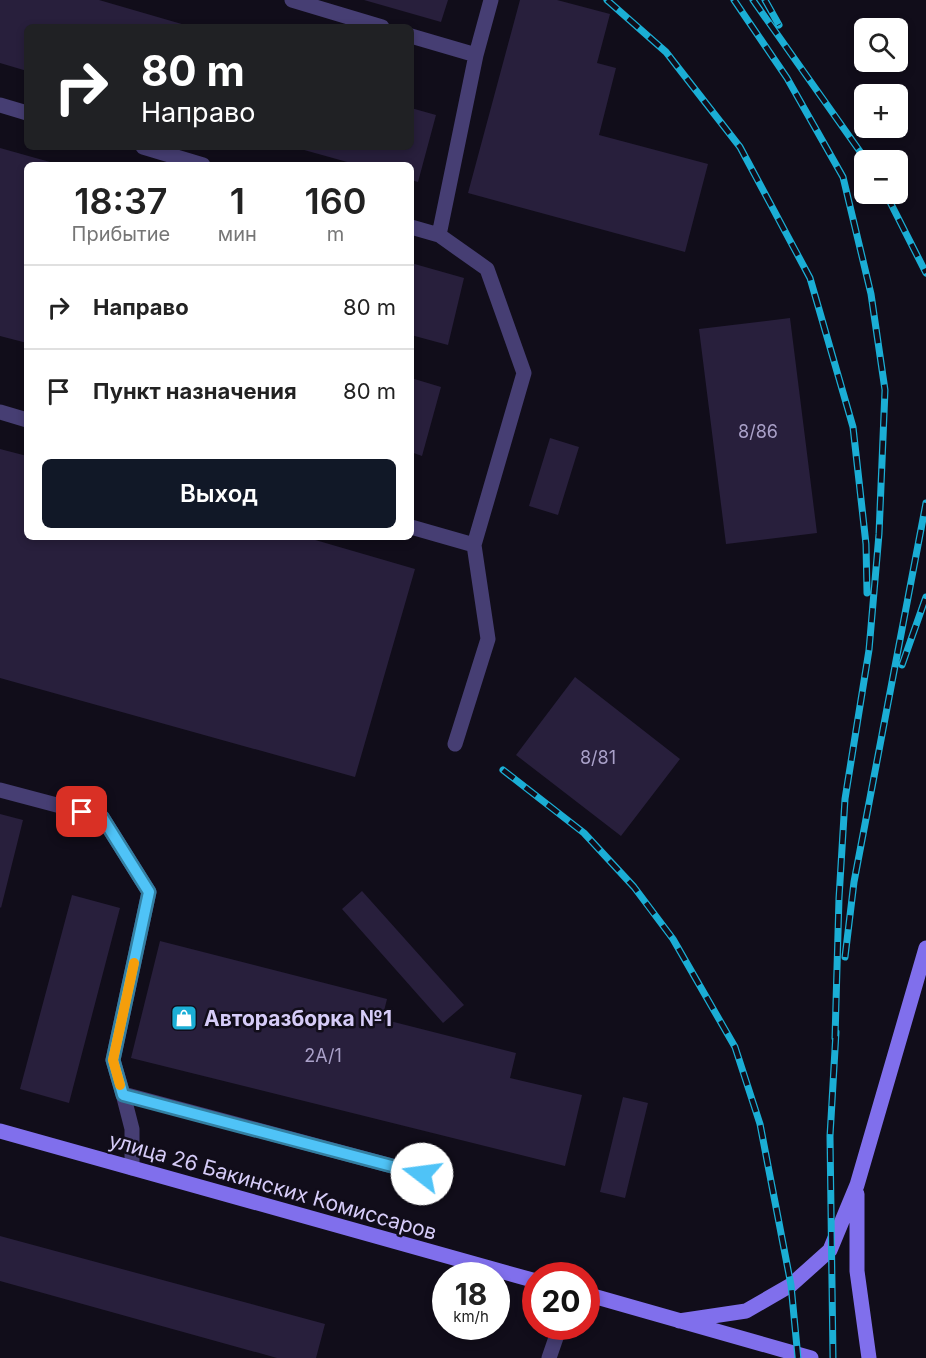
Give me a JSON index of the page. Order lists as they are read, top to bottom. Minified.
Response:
{"streets":{"main road":["улица 26 Бакинских Комиссаров"]},"places":{"shop":["Авторазборка №1"]},"house_numbers":["8/86","8/81","2А/1"],"page":{"map_buttons":["+","−"],"turn":["80 m","Направо"],"eta":["18:37","Прибытие","1","мин","160","m"],"list":[{"name":"Направо","value":"80 m"},{"name":"Пункт назначения","value":"80 m"}],"buttons":"Выход","speed":"18 km/h","limit":"20"}}
